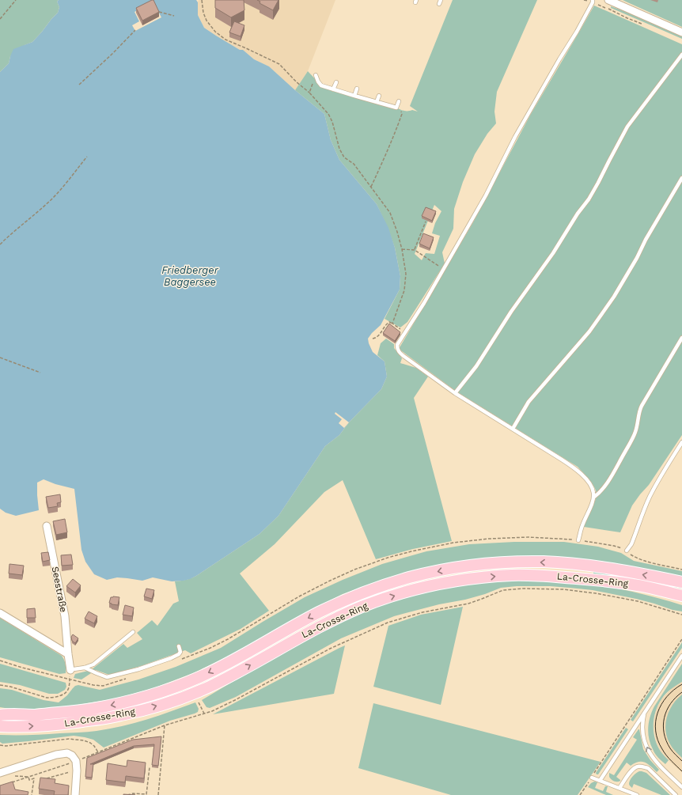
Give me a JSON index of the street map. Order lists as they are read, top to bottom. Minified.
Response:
{"streets":{"main road":["La-Crosse-Ring"],"street":["Seestraße"]},"water":["Friedberger Baggersee"]}
